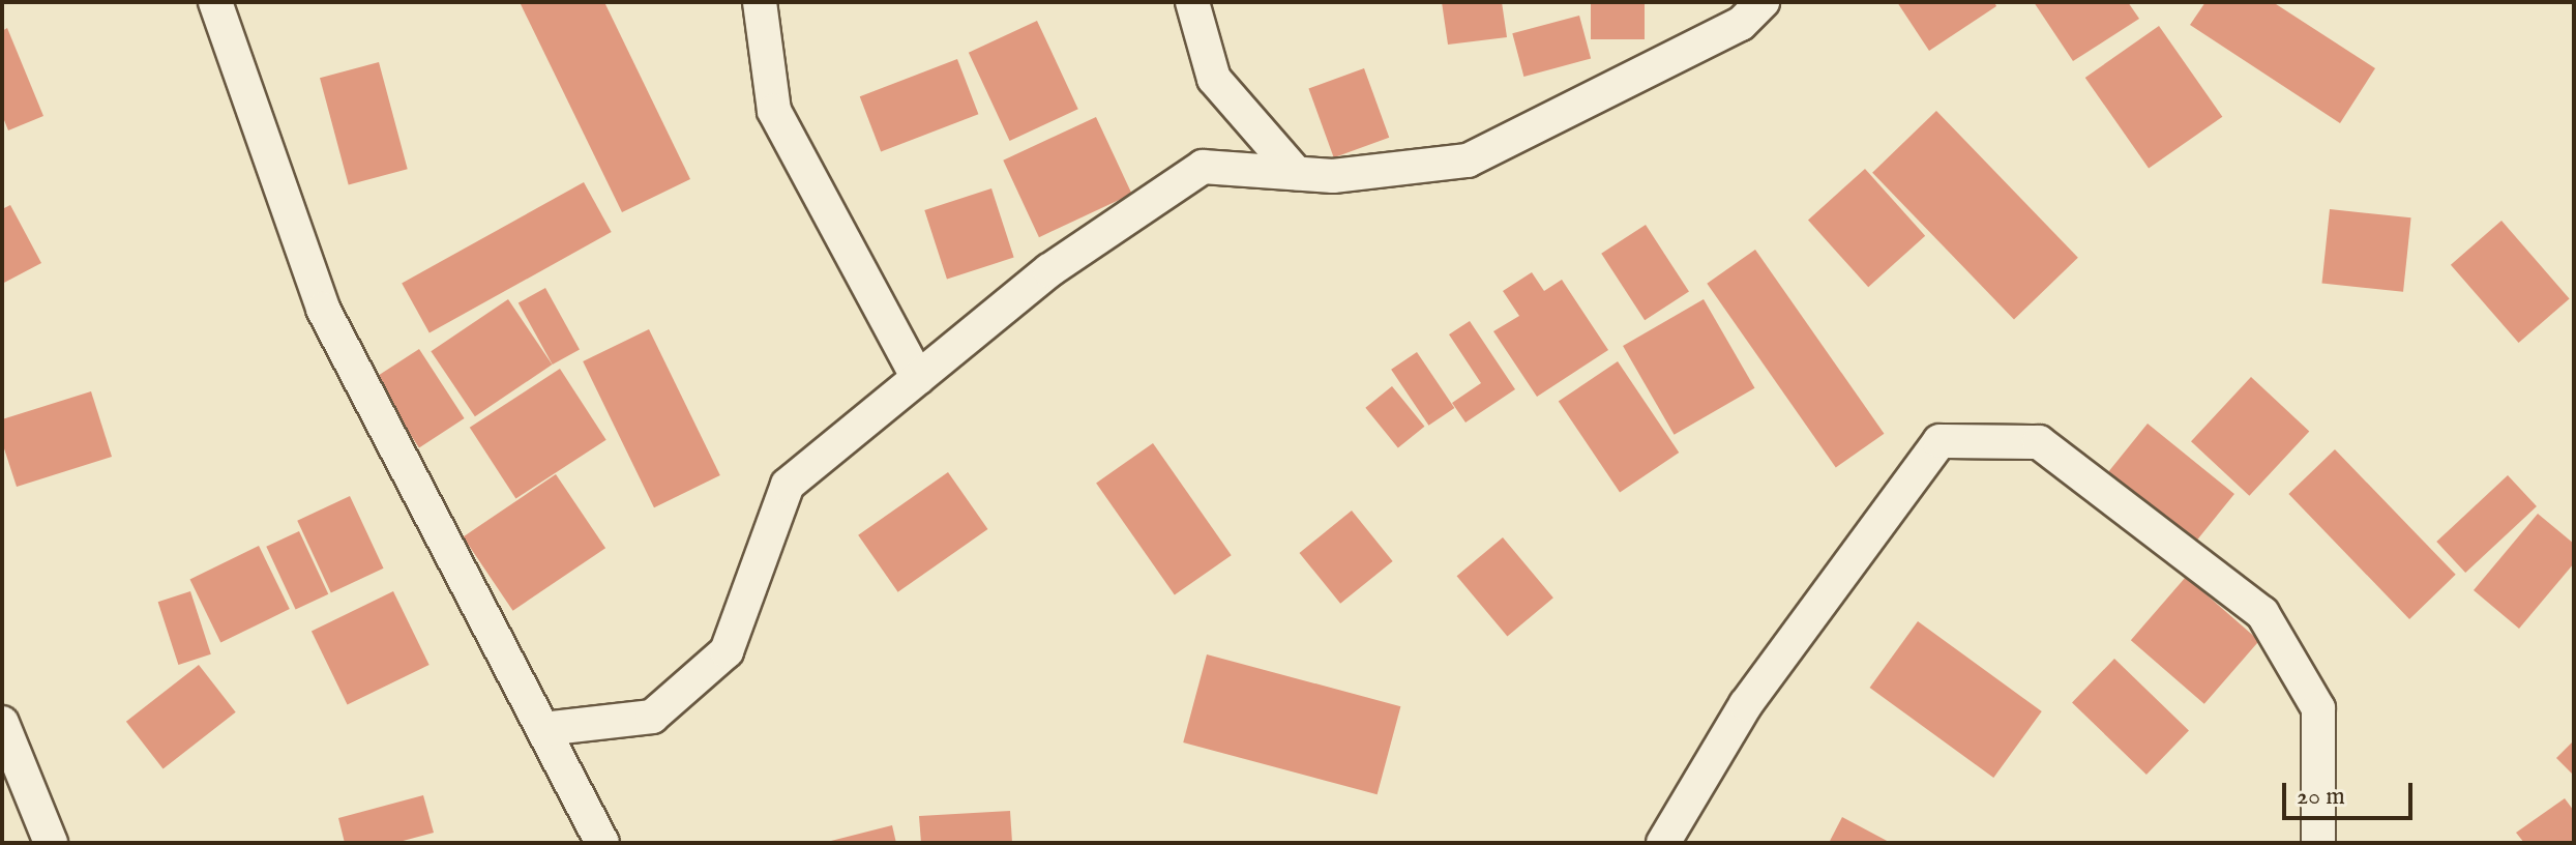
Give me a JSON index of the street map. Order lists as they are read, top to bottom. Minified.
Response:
{"scale_bar":"20 m"}
